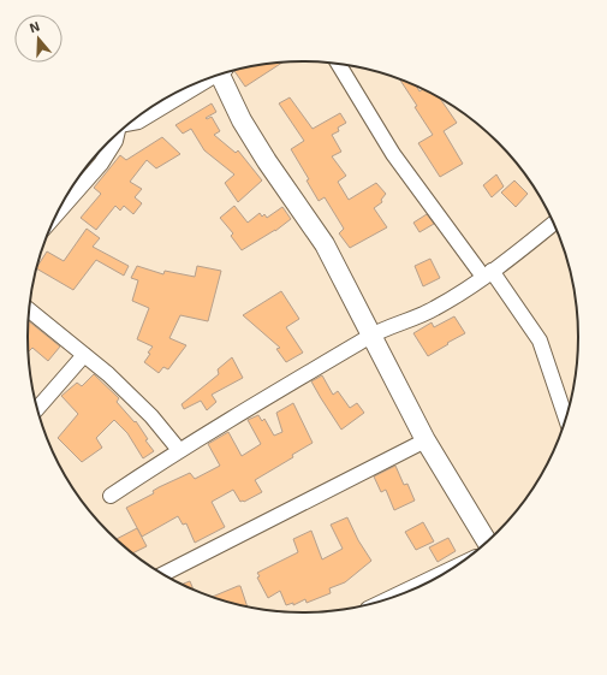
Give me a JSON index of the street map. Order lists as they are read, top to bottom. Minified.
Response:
{"north":"top"}
